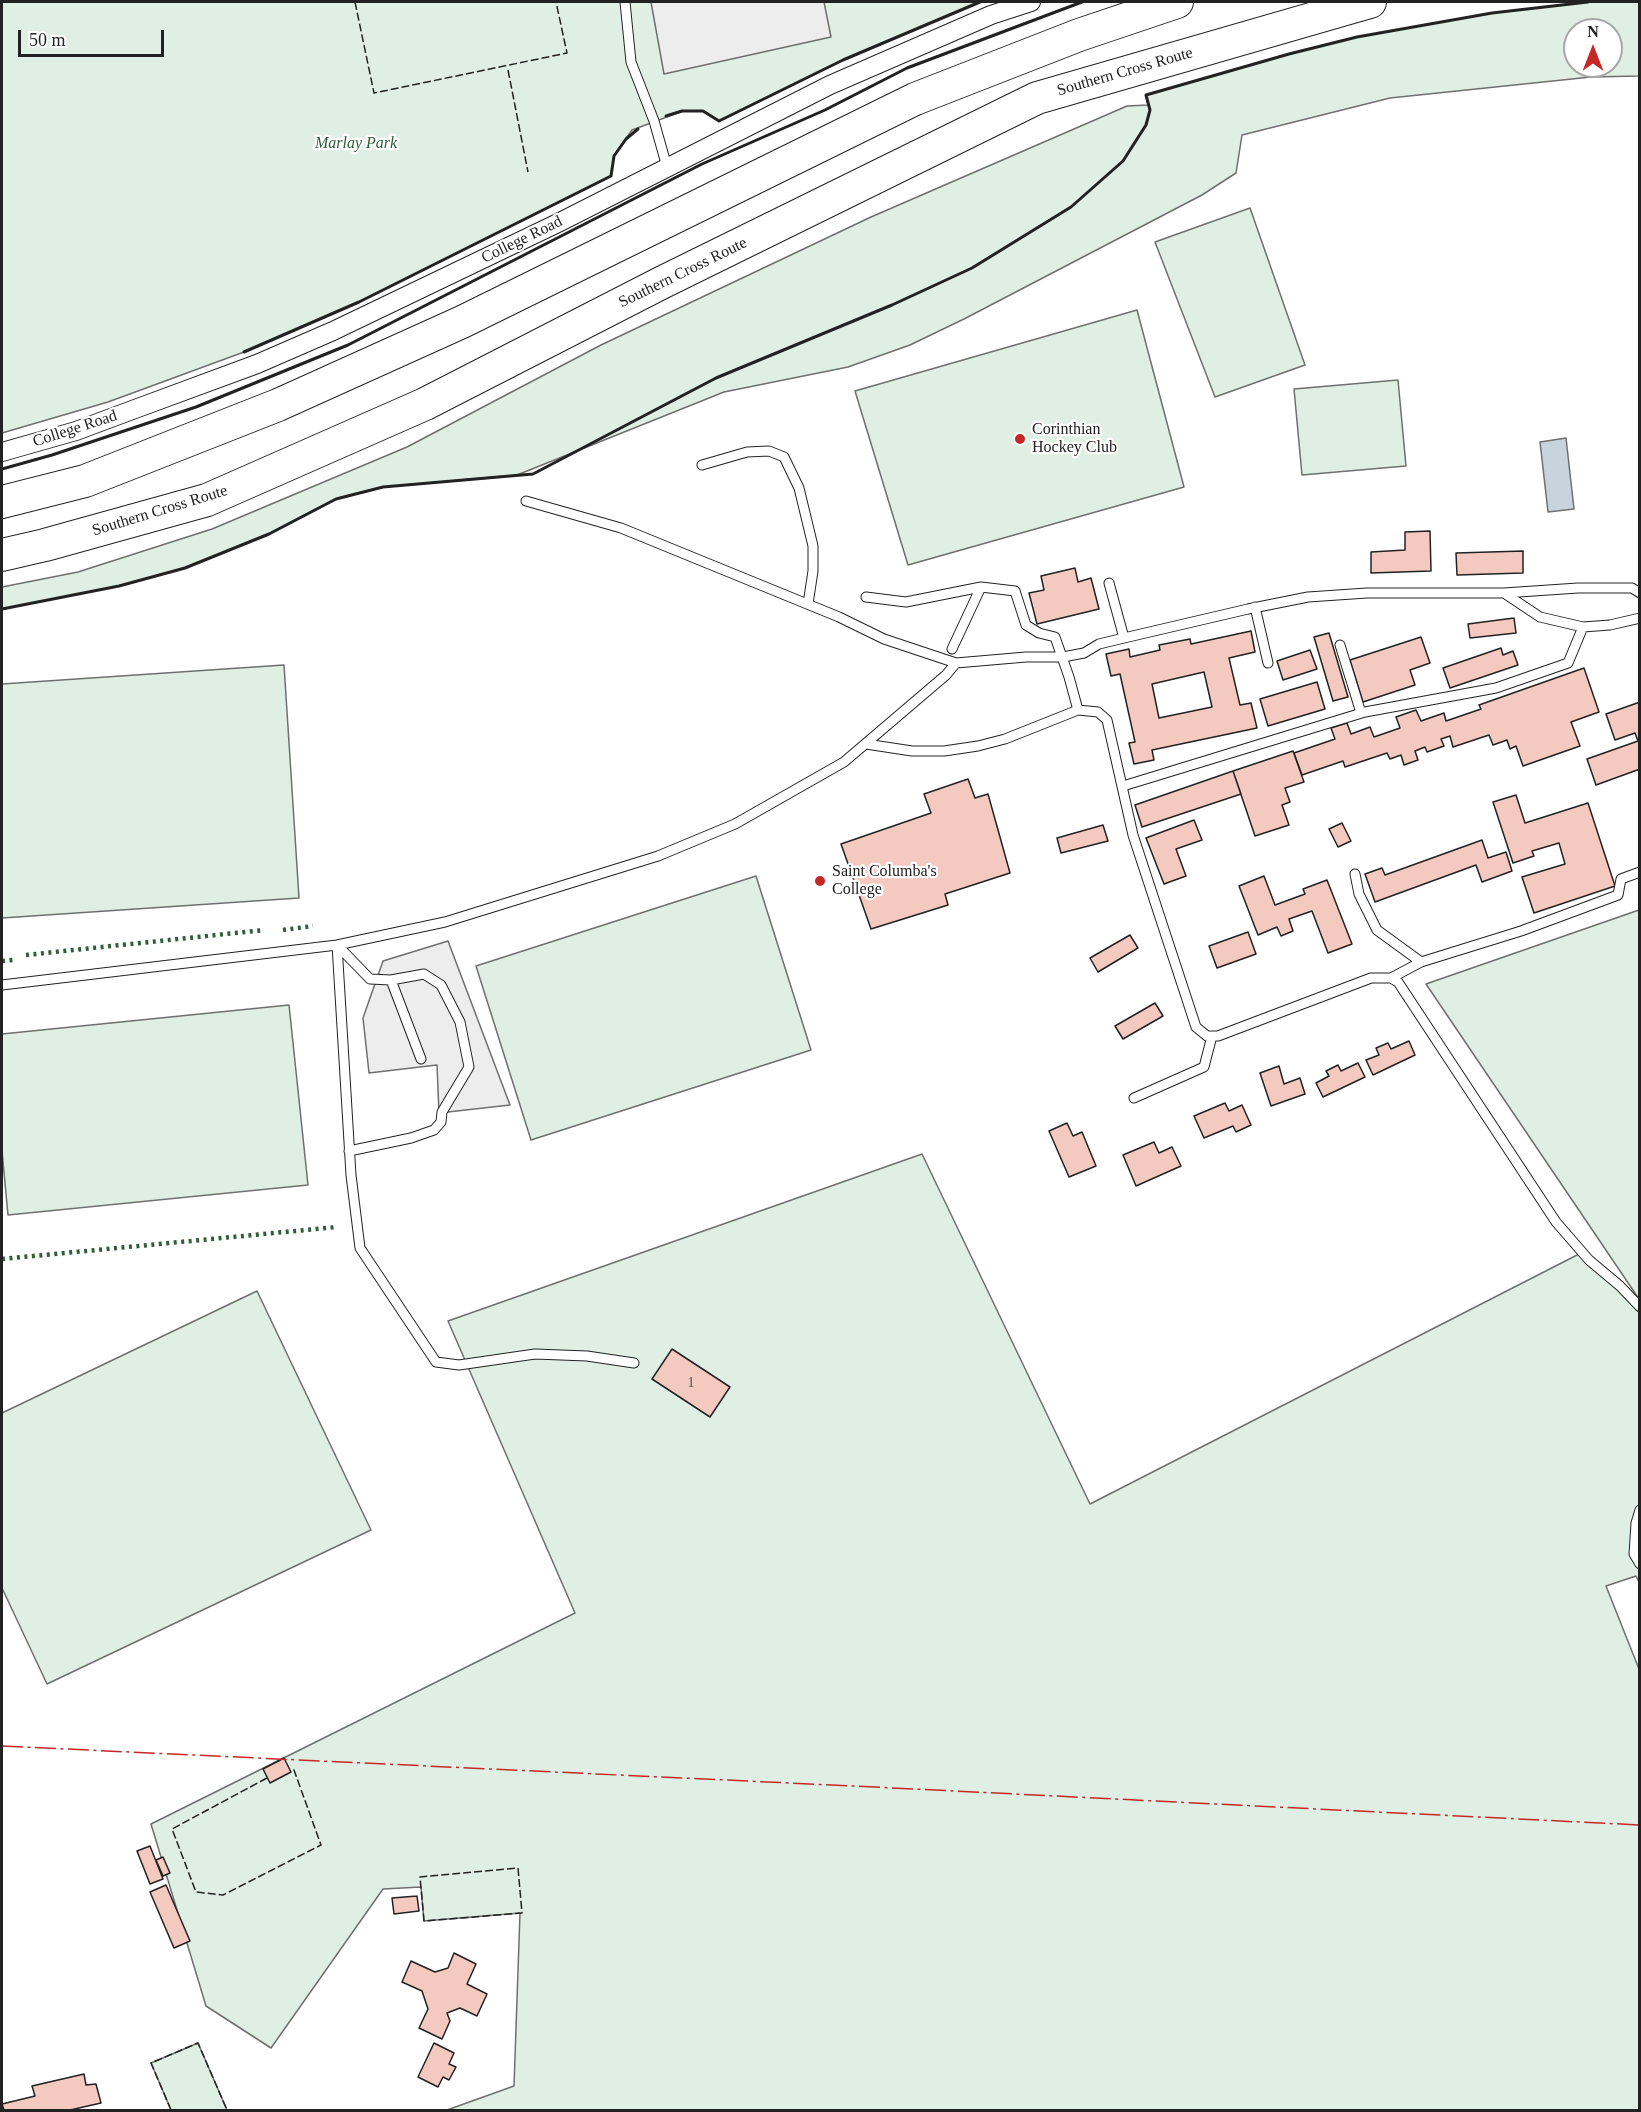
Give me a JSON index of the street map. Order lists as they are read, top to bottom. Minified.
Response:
{"streets":{"highway":["Southern Cross Route"],"street":["College Road"]},"parks":["Marlay Park"],"places":["Corinthian Hockey Club","Saint Columba's College"],"house_numbers":["1"],"scale_bar":"50 m","north":"top"}
